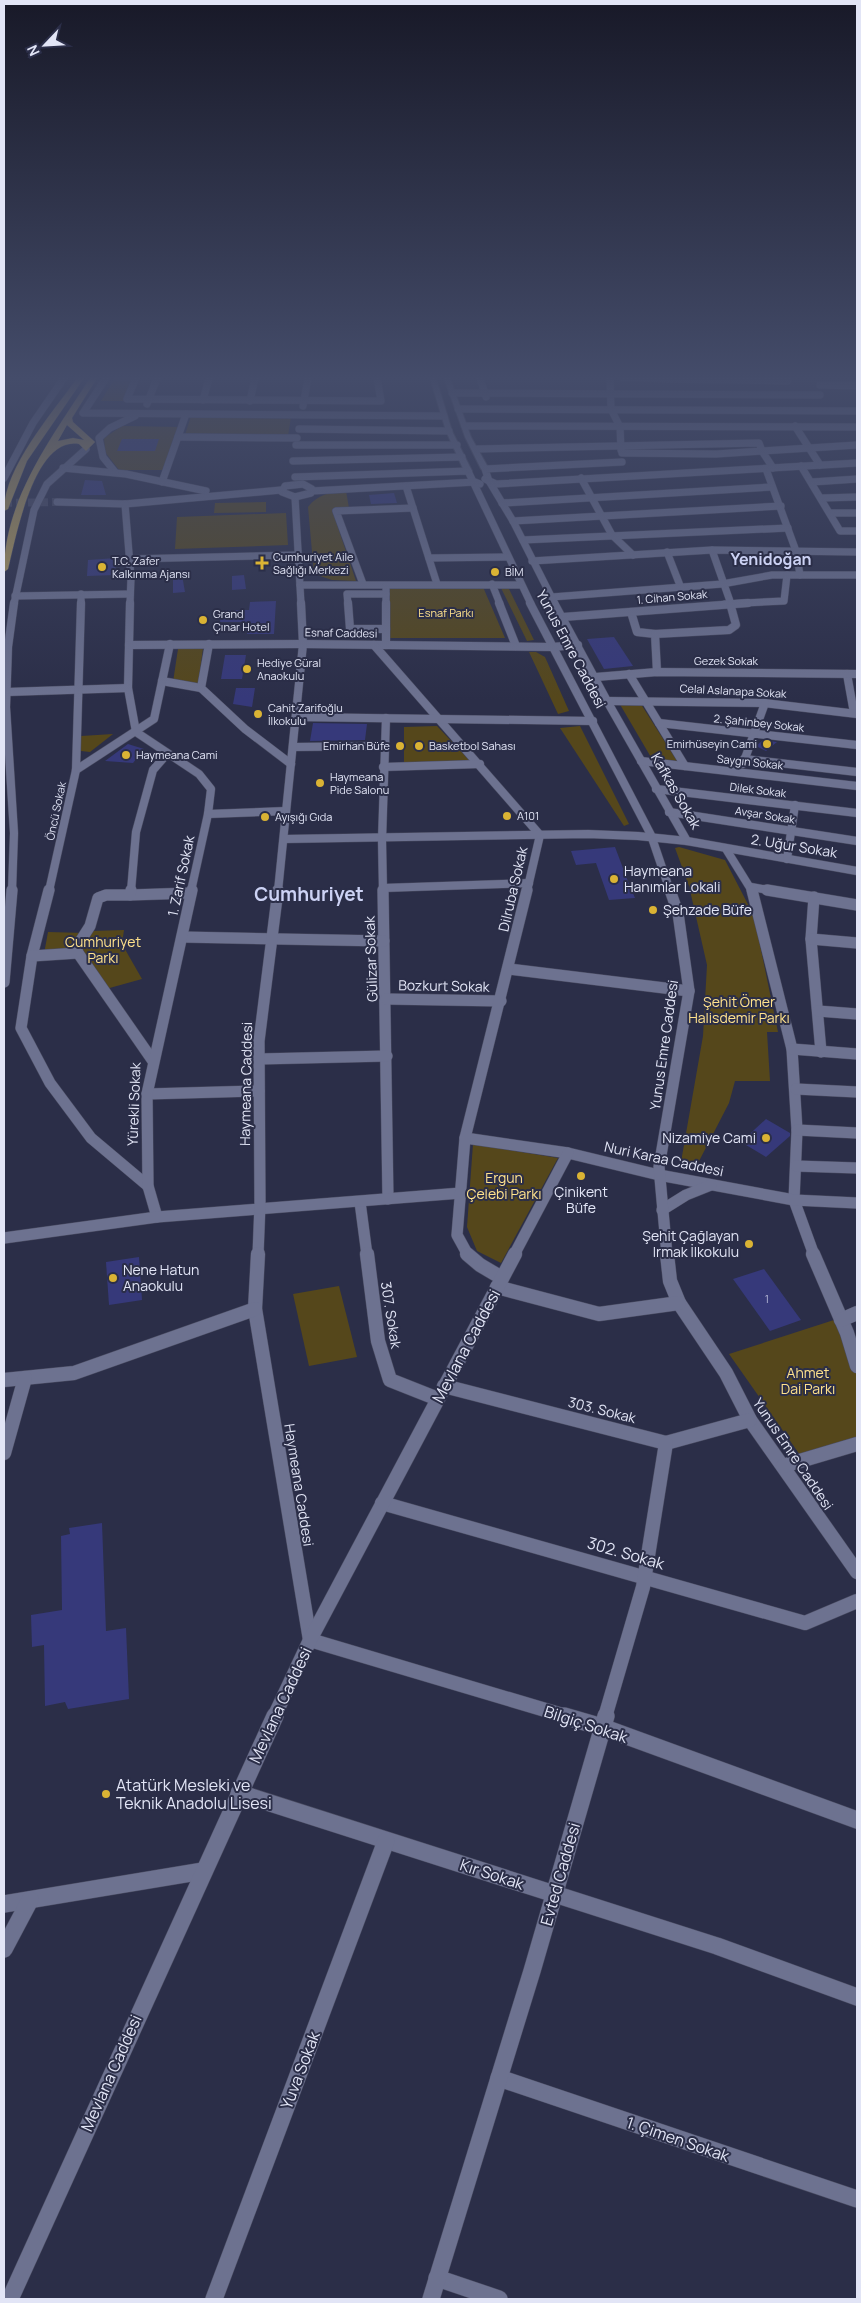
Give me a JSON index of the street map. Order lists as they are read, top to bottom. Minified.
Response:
{"streets":{"street":["1. Cihan Sokak","Esnaf Caddesi","Yunus Emre Caddesi","Gezek Sokak","Celal Aslanapa Sokak","2. Şahinbey Sokak","Saygın Sokak","Dilek Sokak","Kafkas Sokak","Öncü Sokak","Avşar Sokak","2. Uğur Sokak","1. Zarif Sokak","Dilruba Sokak","Gülizar Sokak","Bozkurt Sokak","Haymeana Caddesi","Yürekli Sokak","Nuri Karaa Caddesi","307. Sokak","Mevlana Caddesi","303. Sokak","302. Sokak","Bilgiç Sokak","Kır Sokak","Evted Caddesi","Yuva Sokak","1. Çimen Sokak"]},"crossings":[["1. Cihan Sokak","Kafkas Sokak"],["Esnaf Caddesi","Yunus Emre Caddesi"],["Esnaf Caddesi","Kafkas Sokak"],["Esnaf Caddesi","Dilruba Sokak"],["Esnaf Caddesi","Haymeana Caddesi"],["Yunus Emre Caddesi","Dilruba Sokak"],["Yunus Emre Caddesi","Nuri Karaa Caddesi"],["Yunus Emre Caddesi","303. Sokak"],["Gezek Sokak","Kafkas Sokak"],["Celal Aslanapa Sokak","Kafkas Sokak"],["Saygın Sokak","Kafkas Sokak"],["Dilek Sokak","Kafkas Sokak"],["Kafkas Sokak","Avşar Sokak"],["Kafkas Sokak","2. Uğur Sokak"],["Öncü Sokak","Yürekli Sokak"],["1. Zarif Sokak","Yürekli Sokak"],["Dilruba Sokak","Bozkurt Sokak"],["Dilruba Sokak","Nuri Karaa Caddesi"],["Dilruba Sokak","Mevlana Caddesi"],["Gülizar Sokak","Bozkurt Sokak"],["Haymeana Caddesi","Mevlana Caddesi"],["Haymeana Caddesi","Bilgiç Sokak"],["Nuri Karaa Caddesi","Mevlana Caddesi"],["307. Sokak","Mevlana Caddesi"],["307. Sokak","303. Sokak"],["Mevlana Caddesi","303. Sokak"],["Mevlana Caddesi","302. Sokak"],["Mevlana Caddesi","Bilgiç Sokak"],["Mevlana Caddesi","Kır Sokak"],["303. Sokak","Evted Caddesi"],["302. Sokak","Evted Caddesi"],["Bilgiç Sokak","Evted Caddesi"],["Kır Sokak","Evted Caddesi"],["Kır Sokak","Yuva Sokak"],["Evted Caddesi","1. Çimen Sokak"]],"districts":["Yenidoğan","Cumhuriyet"],"parks":["Esnaf Parkı","Cumhuriyet Parkı","Şehit Ömer Halisdemir Parkı","Ergun Çelebi Parkı","Ahmet Dai Parkı"],"places":{"health":["Cumhuriyet Aile Sağlığı Merkezi"],"other":["T.C. Zafer Kalkınma Ajansı","BİM","Grand Çınar Hotel","Hediye Güral Anaokulu","Cahit Zarifoğlu İlkokulu","Emirhüseyin Cami","Emirhan Büfe","Basketbol Sahası","Haymeana Cami","Haymeana Pide Salonu","A101","Ayışığı Gıda","Haymeana Hanımlar Lokali","Şehzade Büfe","Nizamiye Cami","Çinikent Büfe","Şehit Çağlayan Irmak İlkokulu","Nene Hatun Anaokulu","Atatürk Mesleki ve Teknik Anadolu Lisesi"]},"house_numbers":["1"],"north":"bottom left"}
